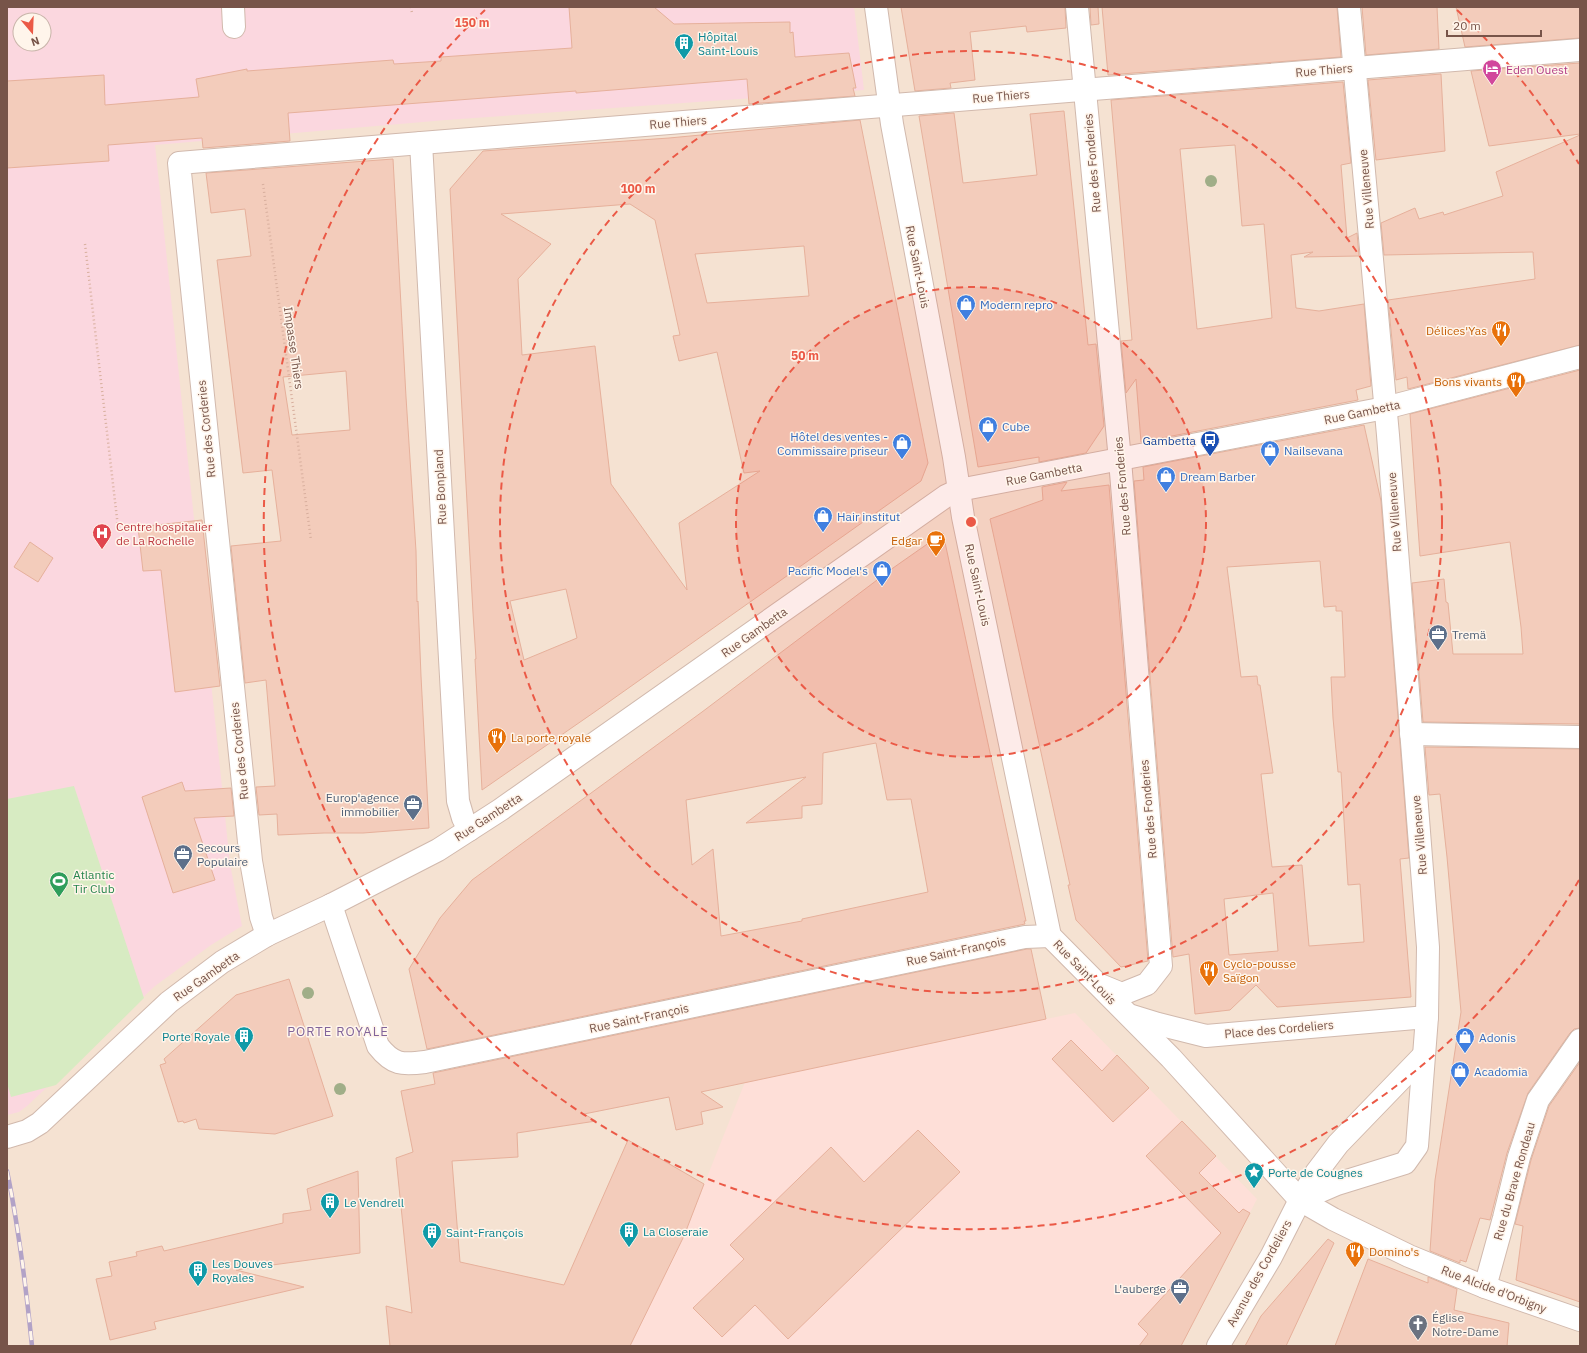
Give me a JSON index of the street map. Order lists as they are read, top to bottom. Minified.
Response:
{"streets":{"street":["Rue Thiers","Rue des Fonderies","Rue Villeneuve","Rue Saint-Louis","Rue Gambetta","Rue des Corderies","Rue Bonpland","Rue Saint-François","Place des Cordeliers","Rue du Brave Rondeau","Avenue des Cordeliers","Rue Alcide d'Orbigny"],"path":["Impasse Thiers"]},"crossings":[["Rue Thiers","Rue des Fonderies"],["Rue Thiers","Rue Villeneuve"],["Rue Thiers","Rue Saint-Louis"],["Rue Thiers","Rue des Corderies"],["Rue Thiers","Rue Bonpland"],["Rue des Fonderies","Rue Saint-Louis"],["Rue des Fonderies","Rue Gambetta"],["Rue Villeneuve","Rue Gambetta"],["Rue Villeneuve","Place des Cordeliers"],["Rue Saint-Louis","Rue Gambetta"],["Rue Saint-Louis","Rue Saint-François"],["Rue Saint-Louis","Place des Cordeliers"],["Impasse Thiers","Rue des Corderies"],["Rue Gambetta","Rue des Corderies"],["Rue Gambetta","Rue Bonpland"],["Rue Gambetta","Rue Saint-François"],["Rue des Corderies","Rue Bonpland"],["Rue du Brave Rondeau","Rue Alcide d'Orbigny"],["Avenue des Cordeliers","Rue Alcide d'Orbigny"]],"districts":["PORTE ROYALE"],"places":{"building":["Hôpital Saint-Louis","Porte Royale","Le Vendrell","La Closeraie","Saint-François","Les Douves Royales"],"hotel":["Eden Ouest"],"shop":["Modern repro","Cube","Hôtel des ventes - Commissaire priseur","Nailsevana","Dream Barber","Hair institut","Pacific Model's","Adonis","Acadomia"],"restaurant":["Délices'Yas","Bons vivants","La porte royale","Cyclo-pousse Saïgon","Domino's"],"bus stop":["Gambetta"],"hospital":["Centre hospitalier de La Rochelle"],"cafe":["Edgar"],"office":["Tremä","Europ'agence immobilier","Secours Populaire","L'auberge"],"sports":["Atlantic Tir Club"],"place":["Porte de Cougnes"],"church":["Église Notre-Dame"]},"scale_bar":"20 m","north":"bottom","rings":["150 m","100 m","50 m"]}
